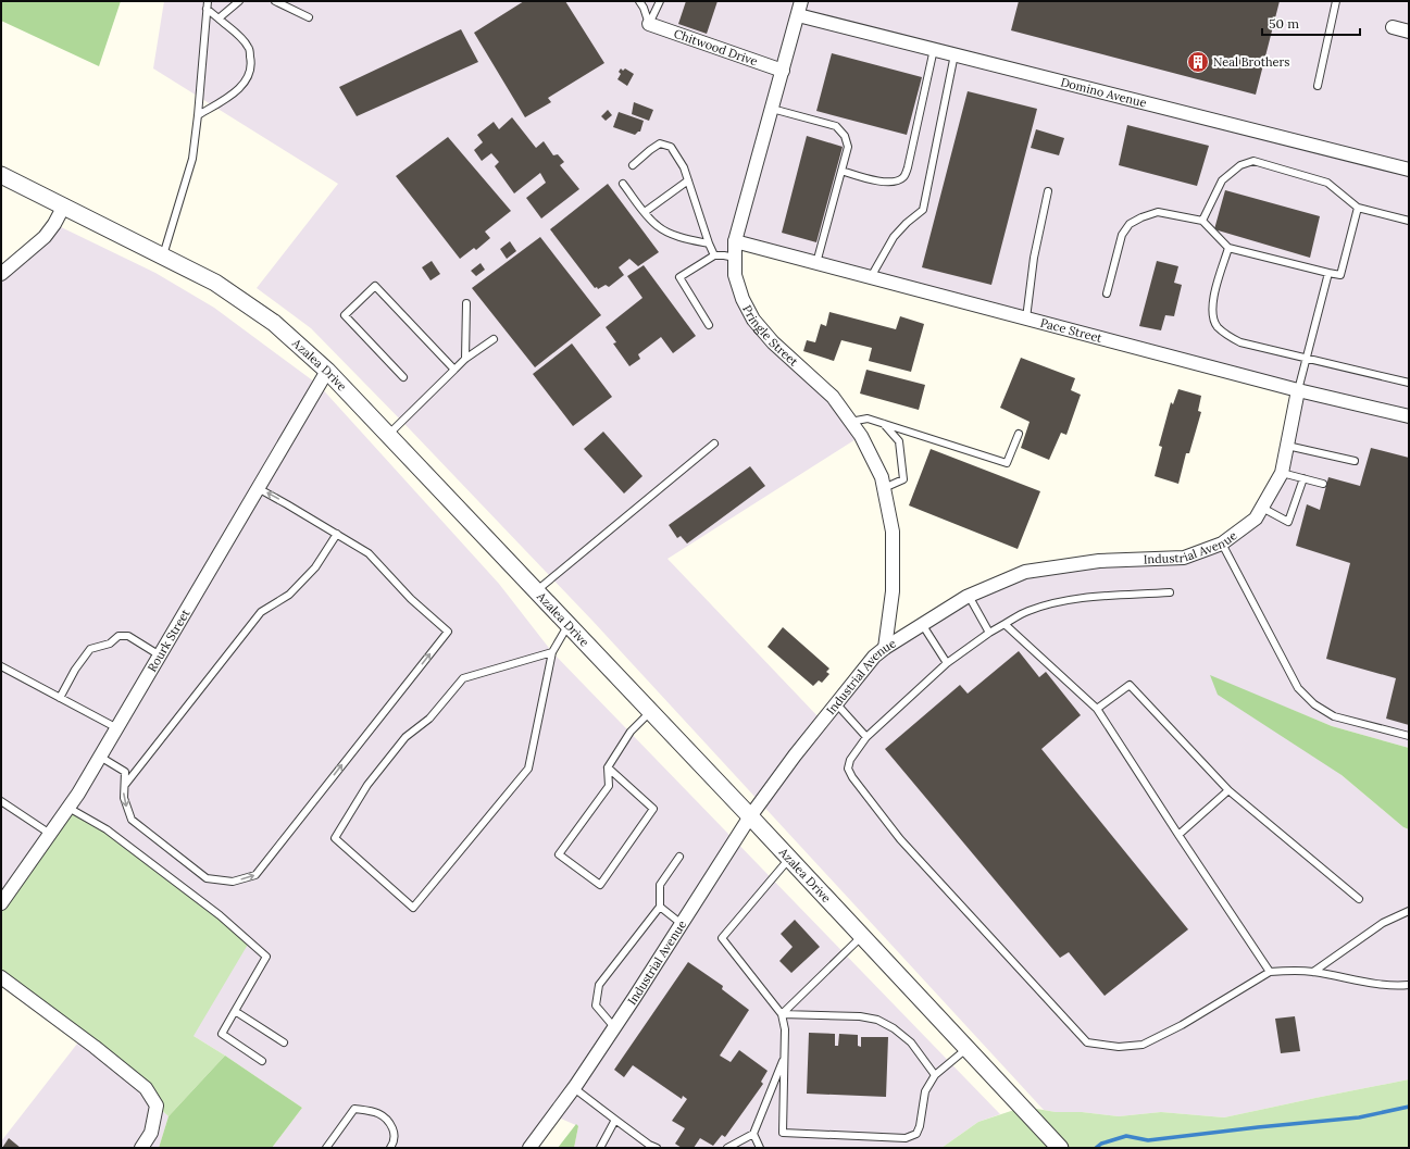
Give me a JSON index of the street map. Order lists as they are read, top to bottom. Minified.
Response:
{"streets":{"street":["Chitwood Drive","Domino Avenue","Pace Street","Pringle Street","Azalea Drive","Industrial Avenue","Rourk Street"]},"crossings":[["Chitwood Drive","Pringle Street"],["Domino Avenue","Pringle Street"],["Pace Street","Pringle Street"],["Pace Street","Industrial Avenue"],["Pringle Street","Industrial Avenue"],["Azalea Drive","Industrial Avenue"],["Azalea Drive","Rourk Street"]],"places":{"building":["Neal Brothers"]},"scale_bar":"50 m"}
